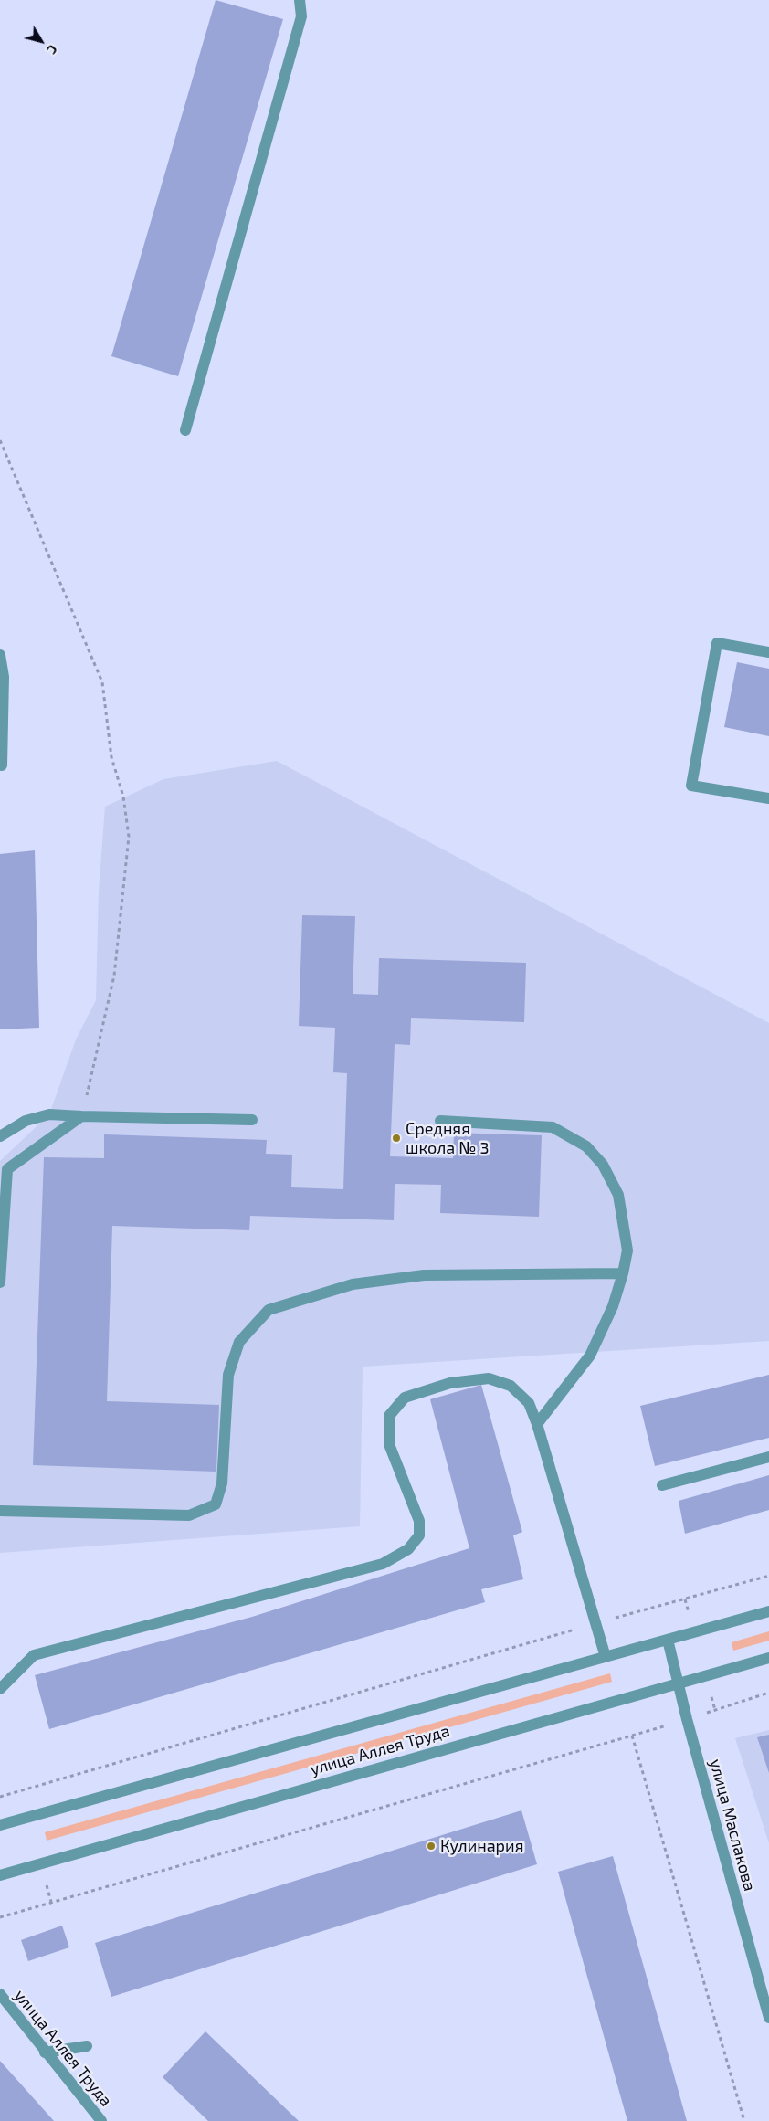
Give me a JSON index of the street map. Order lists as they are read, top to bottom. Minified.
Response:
{"streets":{"street":["улица Аллея Труда","улица Маслакова"]},"crossings":[["улица Аллея Труда","улица Маслакова"]],"places":["Средняя школа № 3","Кулинария"],"north":"bottom right"}
